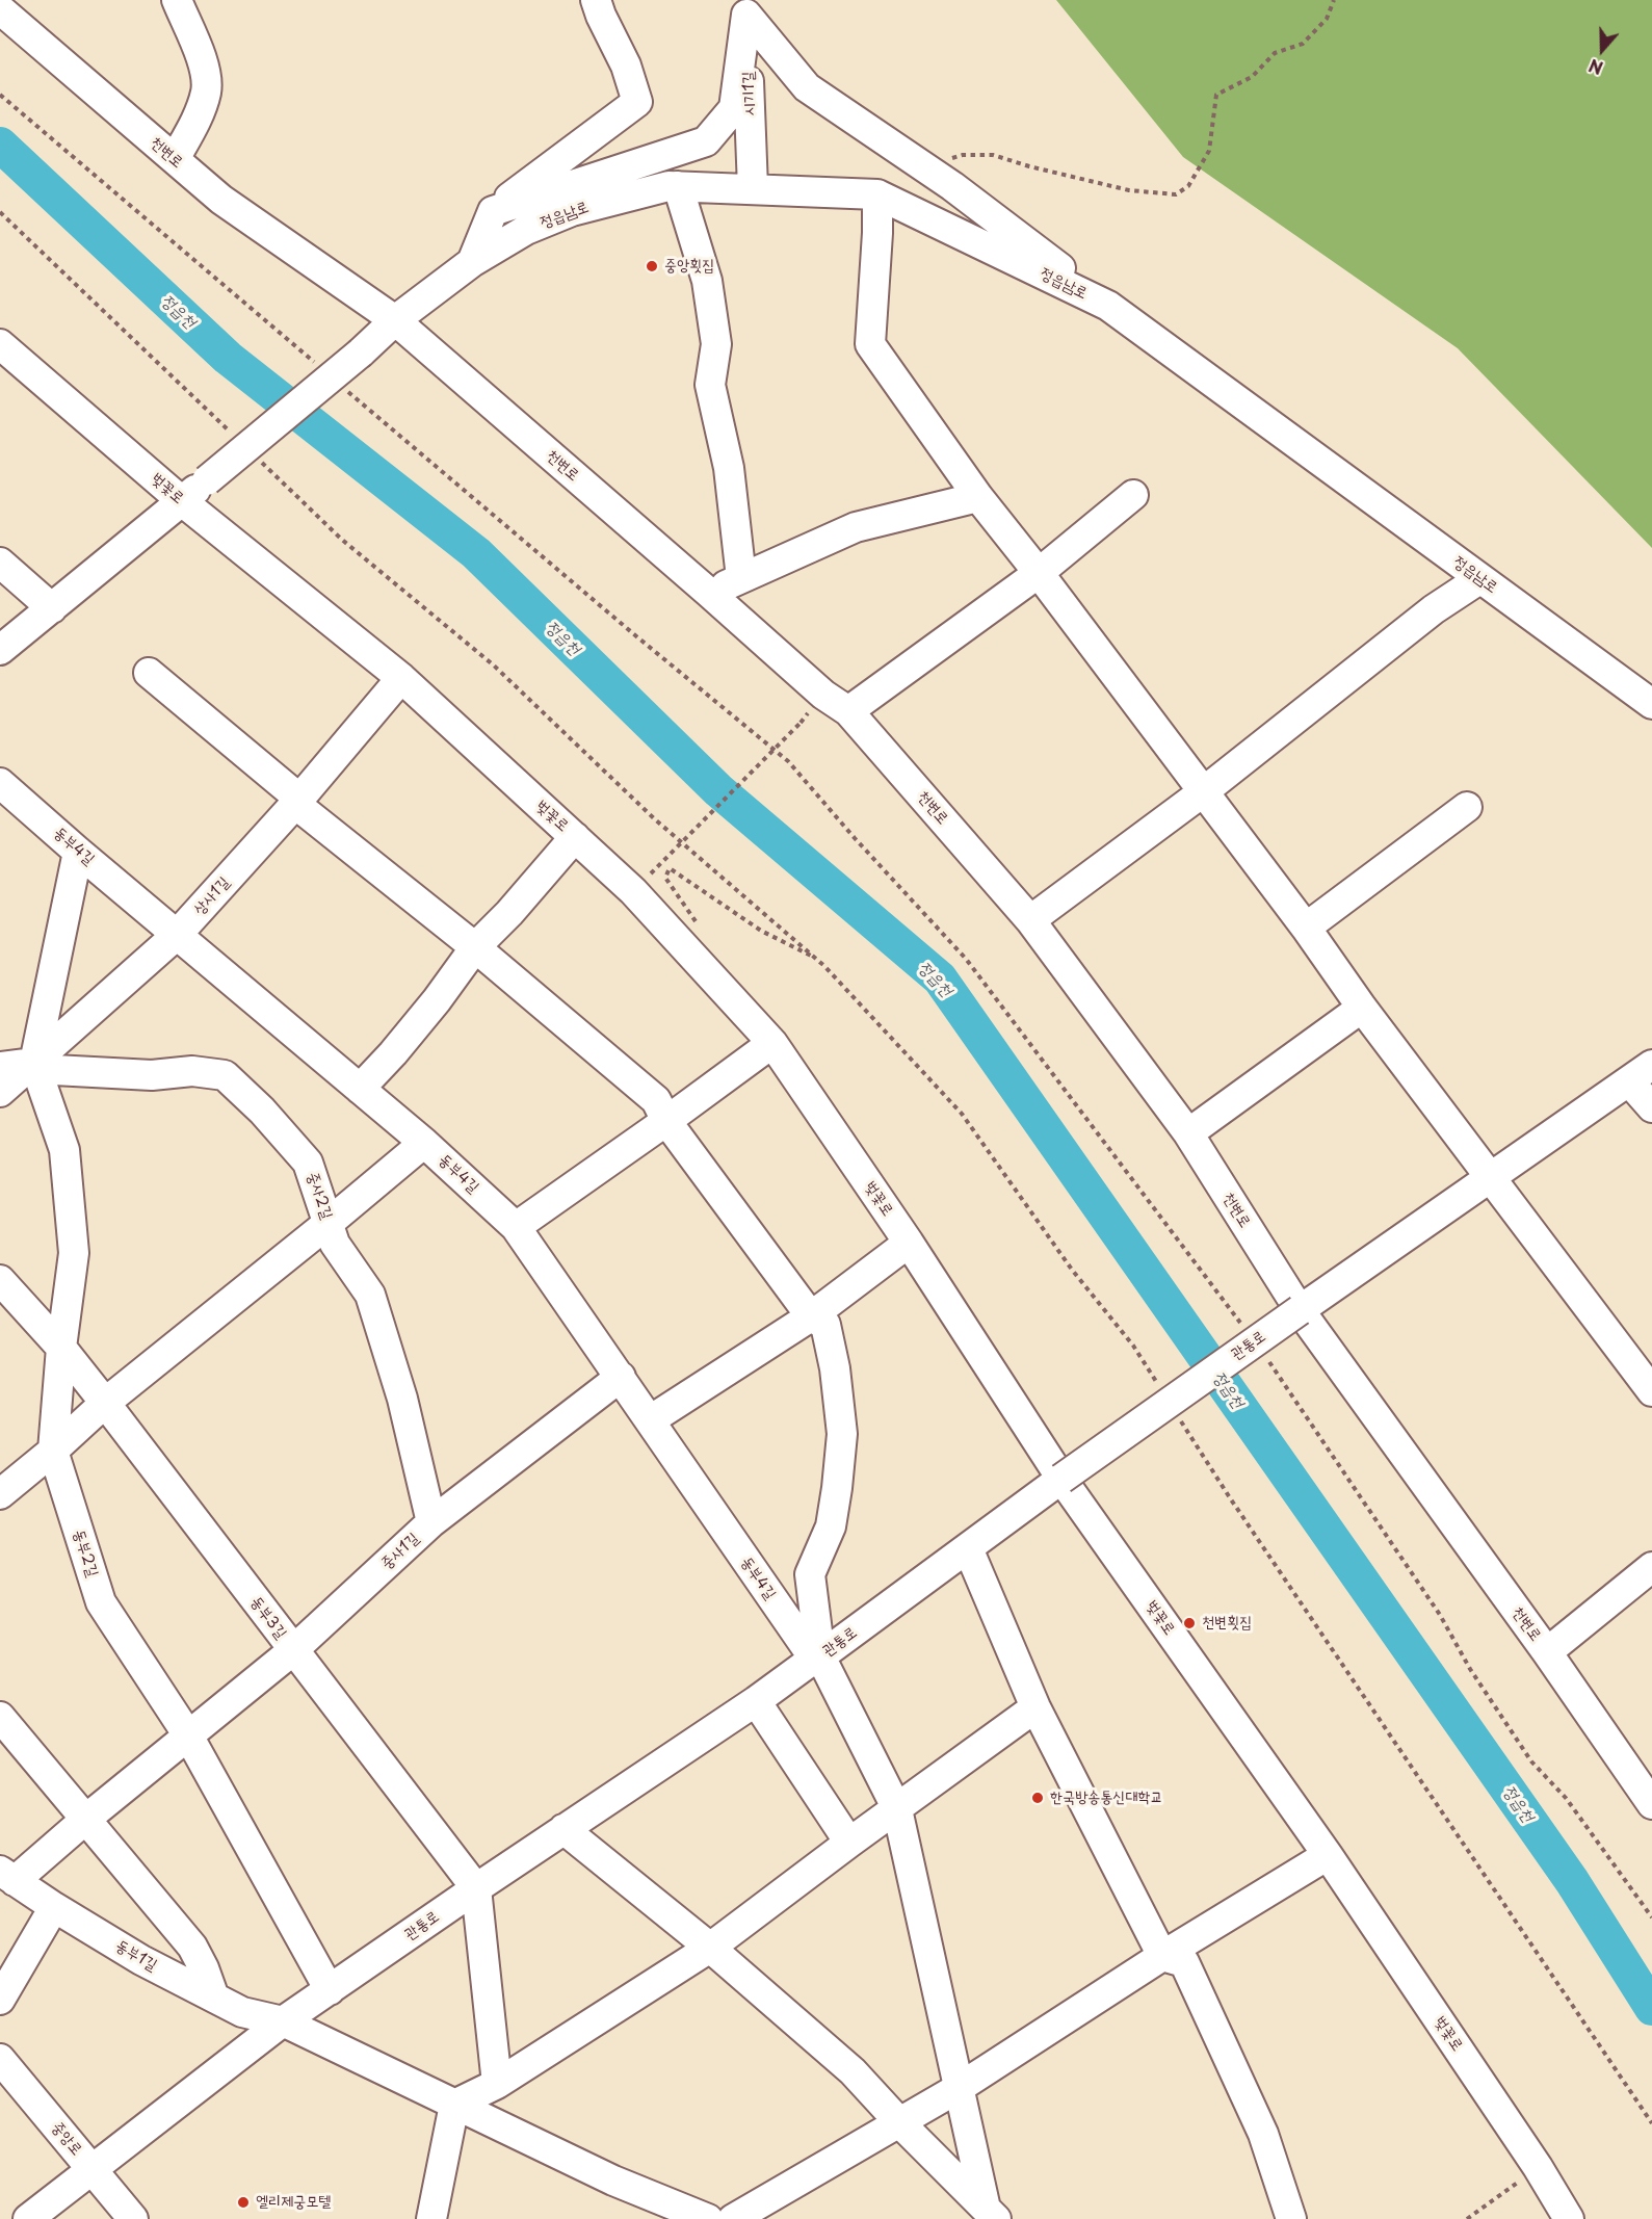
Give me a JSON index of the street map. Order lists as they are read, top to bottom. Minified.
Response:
{"streets":{"street":["시기1길","천변로","정읍남로","벚꽃로","동부4길","상사1길","중사2길","관통로","중사1길","동부2길","동부3길","동부1길","중앙로"]},"crossings":[["시기1길","정읍남로"],["천변로","정읍남로"],["천변로","관통로"],["정읍남로","벚꽃로"],["벚꽃로","상사1길"],["벚꽃로","관통로"],["동부4길","상사1길"],["동부4길","관통로"],["동부4길","중사1길"],["상사1길","중사2길"],["상사1길","동부2길"],["중사2길","중사1길"],["중사2길","동부2길"],["관통로","동부2길"],["관통로","동부3길"],["관통로","동부1길"],["관통로","중앙로"],["중사1길","동부2길"],["중사1길","동부3길"],["중사1길","동부1길"],["동부2길","동부3길"]],"water":["정읍천"],"places":["중앙횟집","천변횟집","한국방송통신대학교","엘리제궁모텔"],"north":"bottom"}
